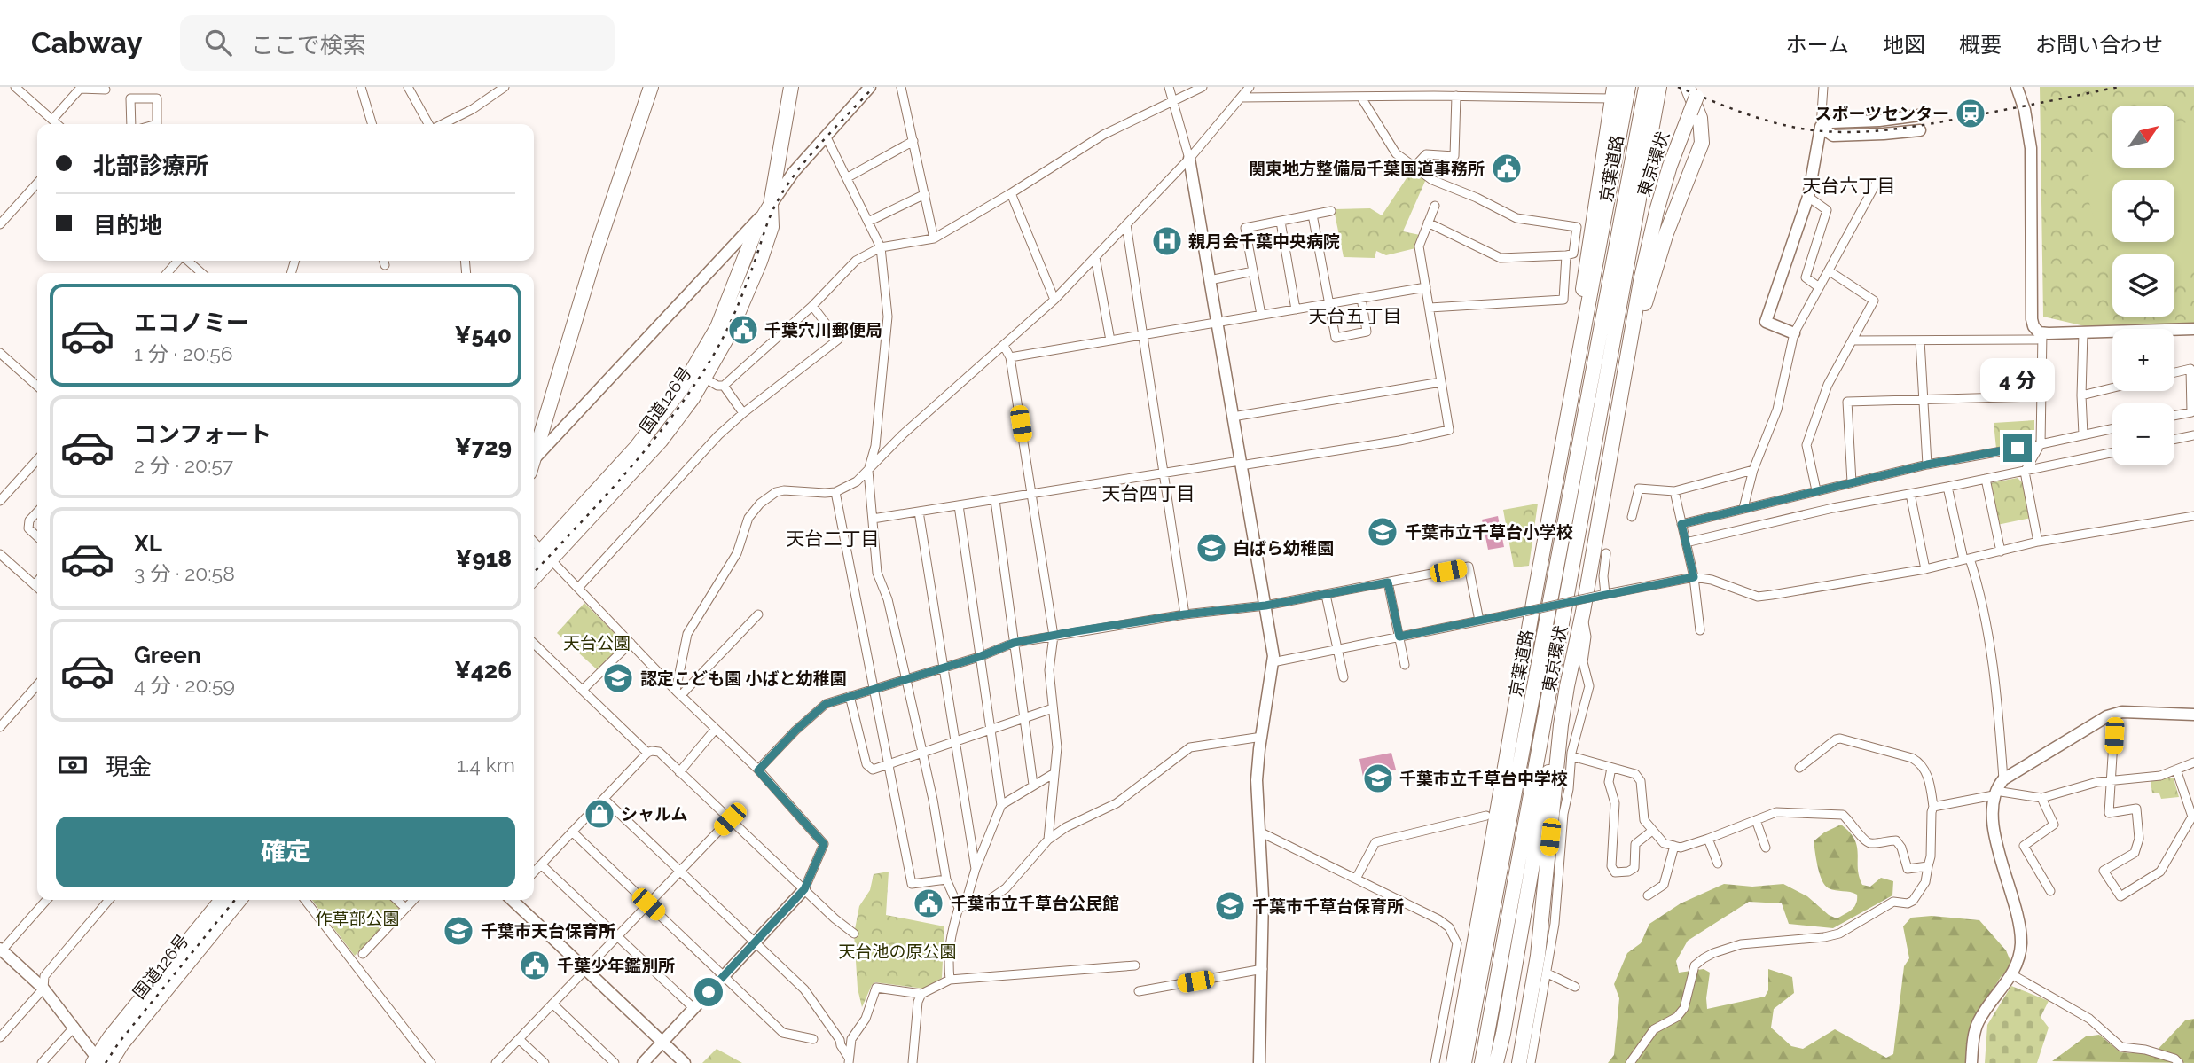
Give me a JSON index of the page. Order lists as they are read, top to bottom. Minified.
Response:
{"streets":{"highway":["東京環状","京葉道路","国道126号"]},"districts":["天台六丁目","天台五丁目","天台四丁目","天台二丁目"],"parks":["天台公園","作草部公園","天台池の原公園"],"places":{"station":["スポーツセンター"],"public building":["関東地方整備局千葉国道事務所","千葉穴川郵便局","千葉市立千草台公民館","千葉少年鑑別所"],"hospital":["親月会千葉中央病院"],"school or university":["千葉市立千草台小学校","白ばら幼稚園","認定こども園 小ばと幼稚園","千葉市立千草台中学校","千葉市千草台保育所","千葉市天台保育所"],"shop":["シャルム"]},"north":"top right","page":{"header":"Cabway","search":"ここで検索","nav":["ホーム","地図","概要","お問い合わせ"],"map_buttons":["+","−"],"banner":["北部診療所","目的地"],"list":[{"name":"エコノミー","note":"1 分 · 20:56","value":"¥540"},{"name":"コンフォート","note":"2 分 · 20:57","value":"¥729"},{"name":"XL","note":"3 分 · 20:58","value":"¥918"},{"name":"Green","note":"4 分 · 20:59","value":"¥426"}],"bubble":"4 分","pay":["現金","1.4 km"],"buttons":"確定"}}
